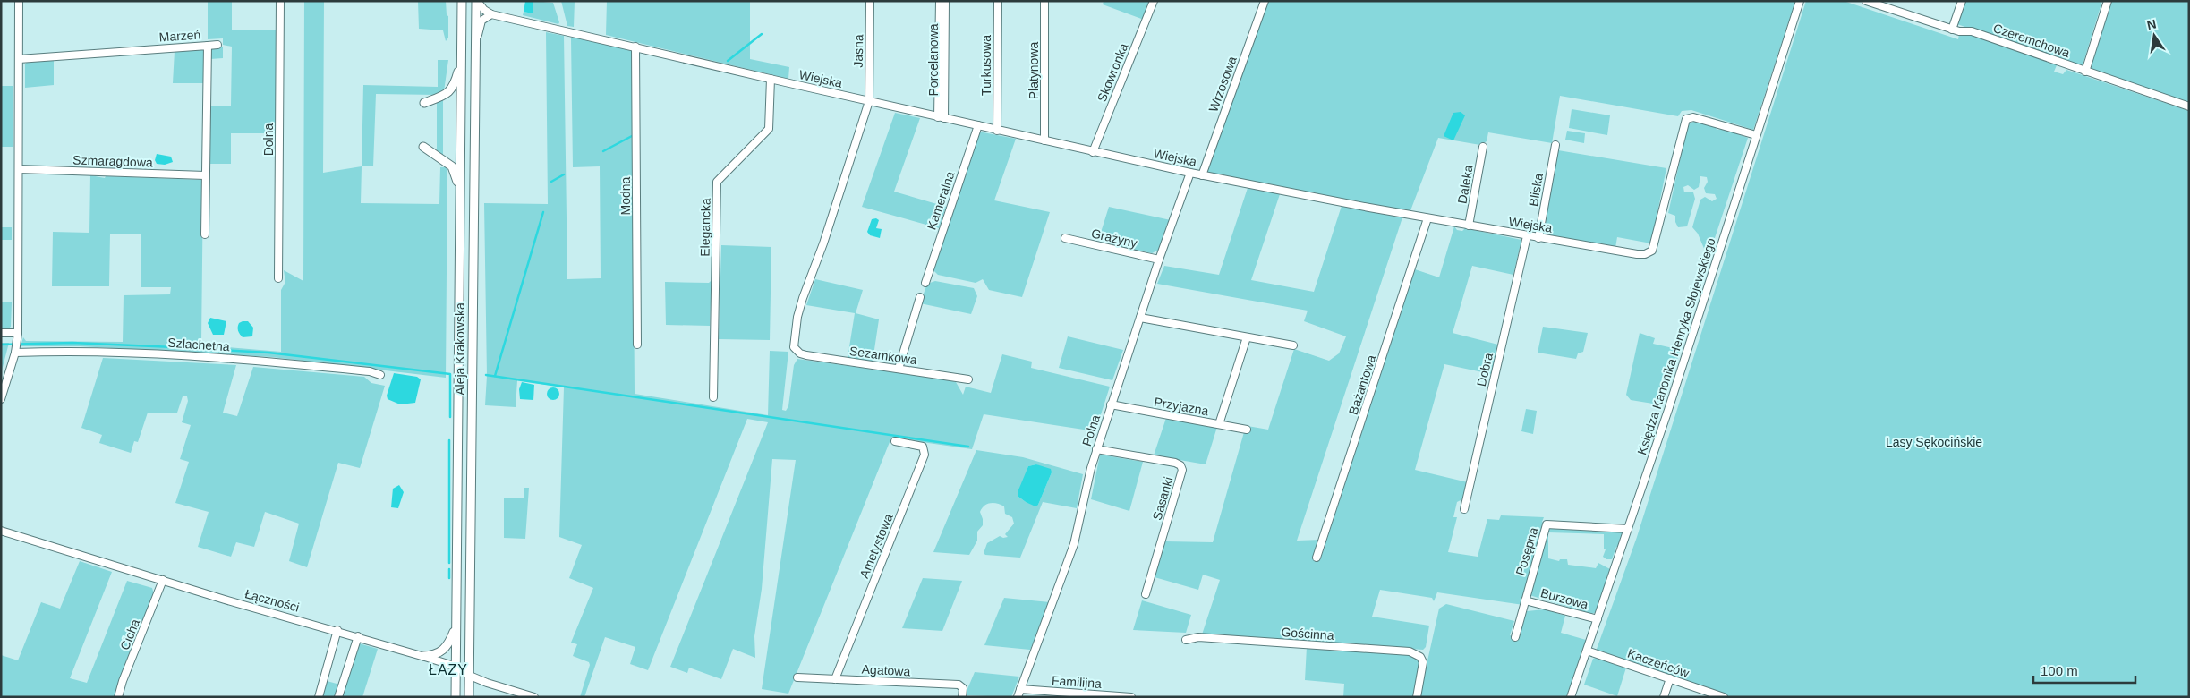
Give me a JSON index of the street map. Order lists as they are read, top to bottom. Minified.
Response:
{"streets":{"main road":["Aleja Krakowska"],"street":["Marzeń","Czeremchowa","Jasna","Porcelanowa","Turkusowa","Platynowa","Skowronka","Wiejska","Wrzosowa","Dolna","Szmaragdowa","Daleka","Bliska","Modna","Kameralna","Elegancka","Grażyny","Szlachetna","Księdza Kanonika Henryka Słojewskiego","Sezamkowa","Dobra","Bażantowa","Przyjazna","Polna","Sasanki","Ametystowa","Posępna","Burzowa","Łączności","Gościnna","Cicha","Kaczeńców","Agatowa","Familijna"]},"crossings":[["Marzeń","Szmaragdowa"],["Jasna","Wiejska"],["Jasna","Sezamkowa"],["Porcelanowa","Wiejska"],["Turkusowa","Wiejska"],["Platynowa","Wiejska"],["Skowronka","Wiejska"],["Wiejska","Wrzosowa"],["Wiejska","Daleka"],["Wiejska","Bliska"],["Wiejska","Modna"],["Wiejska","Kameralna"],["Wiejska","Elegancka"],["Wiejska","Księdza Kanonika Henryka Słojewskiego"],["Wiejska","Dobra"],["Wiejska","Bażantowa"],["Wiejska","Polna"],["Grażyny","Polna"],["Księdza Kanonika Henryka Słojewskiego","Posępna"],["Księdza Kanonika Henryka Słojewskiego","Burzowa"],["Księdza Kanonika Henryka Słojewskiego","Kaczeńców"],["Aleja Krakowska","Łączności"],["Przyjazna","Polna"],["Polna","Sasanki"],["Polna","Familijna"],["Ametystowa","Agatowa"],["Posępna","Burzowa"],["Łączności","Cicha"]],"districts":["ŁAZY"],"parks":["Lasy Sękocińskie"],"scale_bar":"100 m","north":"top"}
